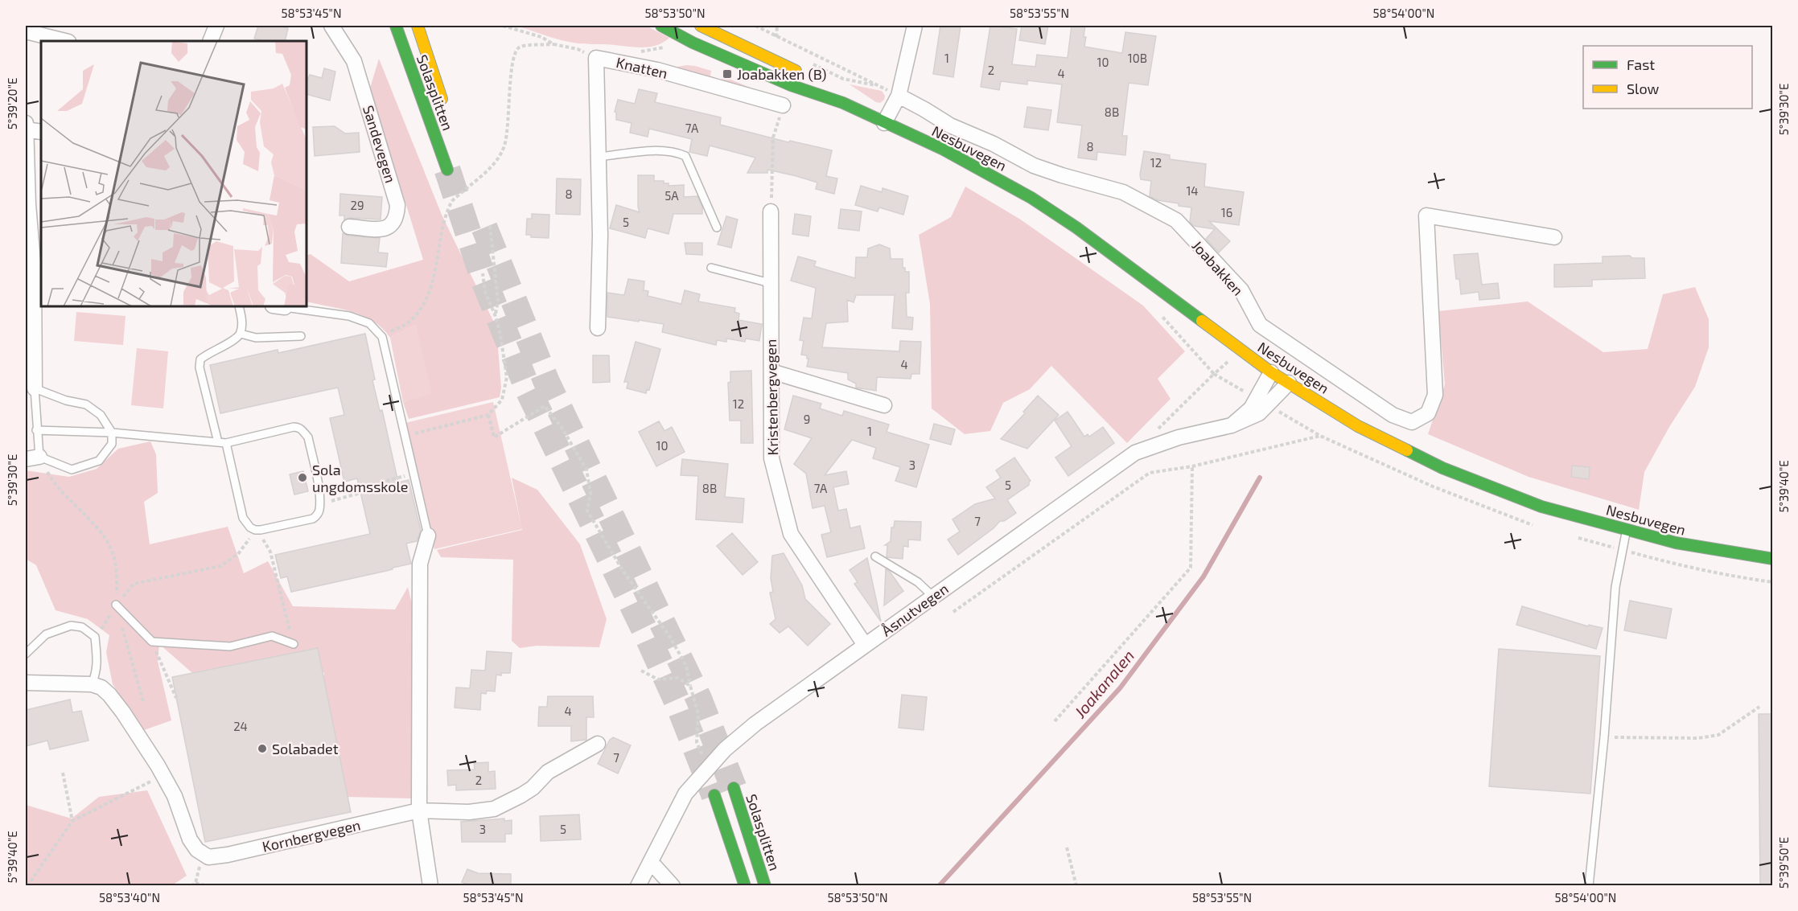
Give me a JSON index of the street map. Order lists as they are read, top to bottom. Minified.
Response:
{"streets":{"main road":["Solasplitten","Nesbuvegen"],"street":["Knatten","Sandevegen","Joabakken","Kristenbergvegen","Åsnutvegen","Kornbergvegen"]},"crossings":[["Nesbuvegen","Åsnutvegen"],["Kristenbergvegen","Åsnutvegen"]],"water":["Joakanalen"],"places":{"transit":["Joabakken (B)"],"other":["Sola ungdomsskole","Solabadet"]},"house_numbers":["1","10B","10","2","4","8B","7A","8","12","14","8","5A","29","16","5","4","12","9","1","10","3","5","8B","7A","7","4","24","7","2","3","5"],"legend":["Fast","Slow"],"coordinates":["58°53'45\"N","58°53'50\"N","58°53'55\"N","58°54'00\"N","5°39'20\"E","5°39'30\"E","5°39'40\"E","5°39'50\"E","58°53'40\"N"]}
